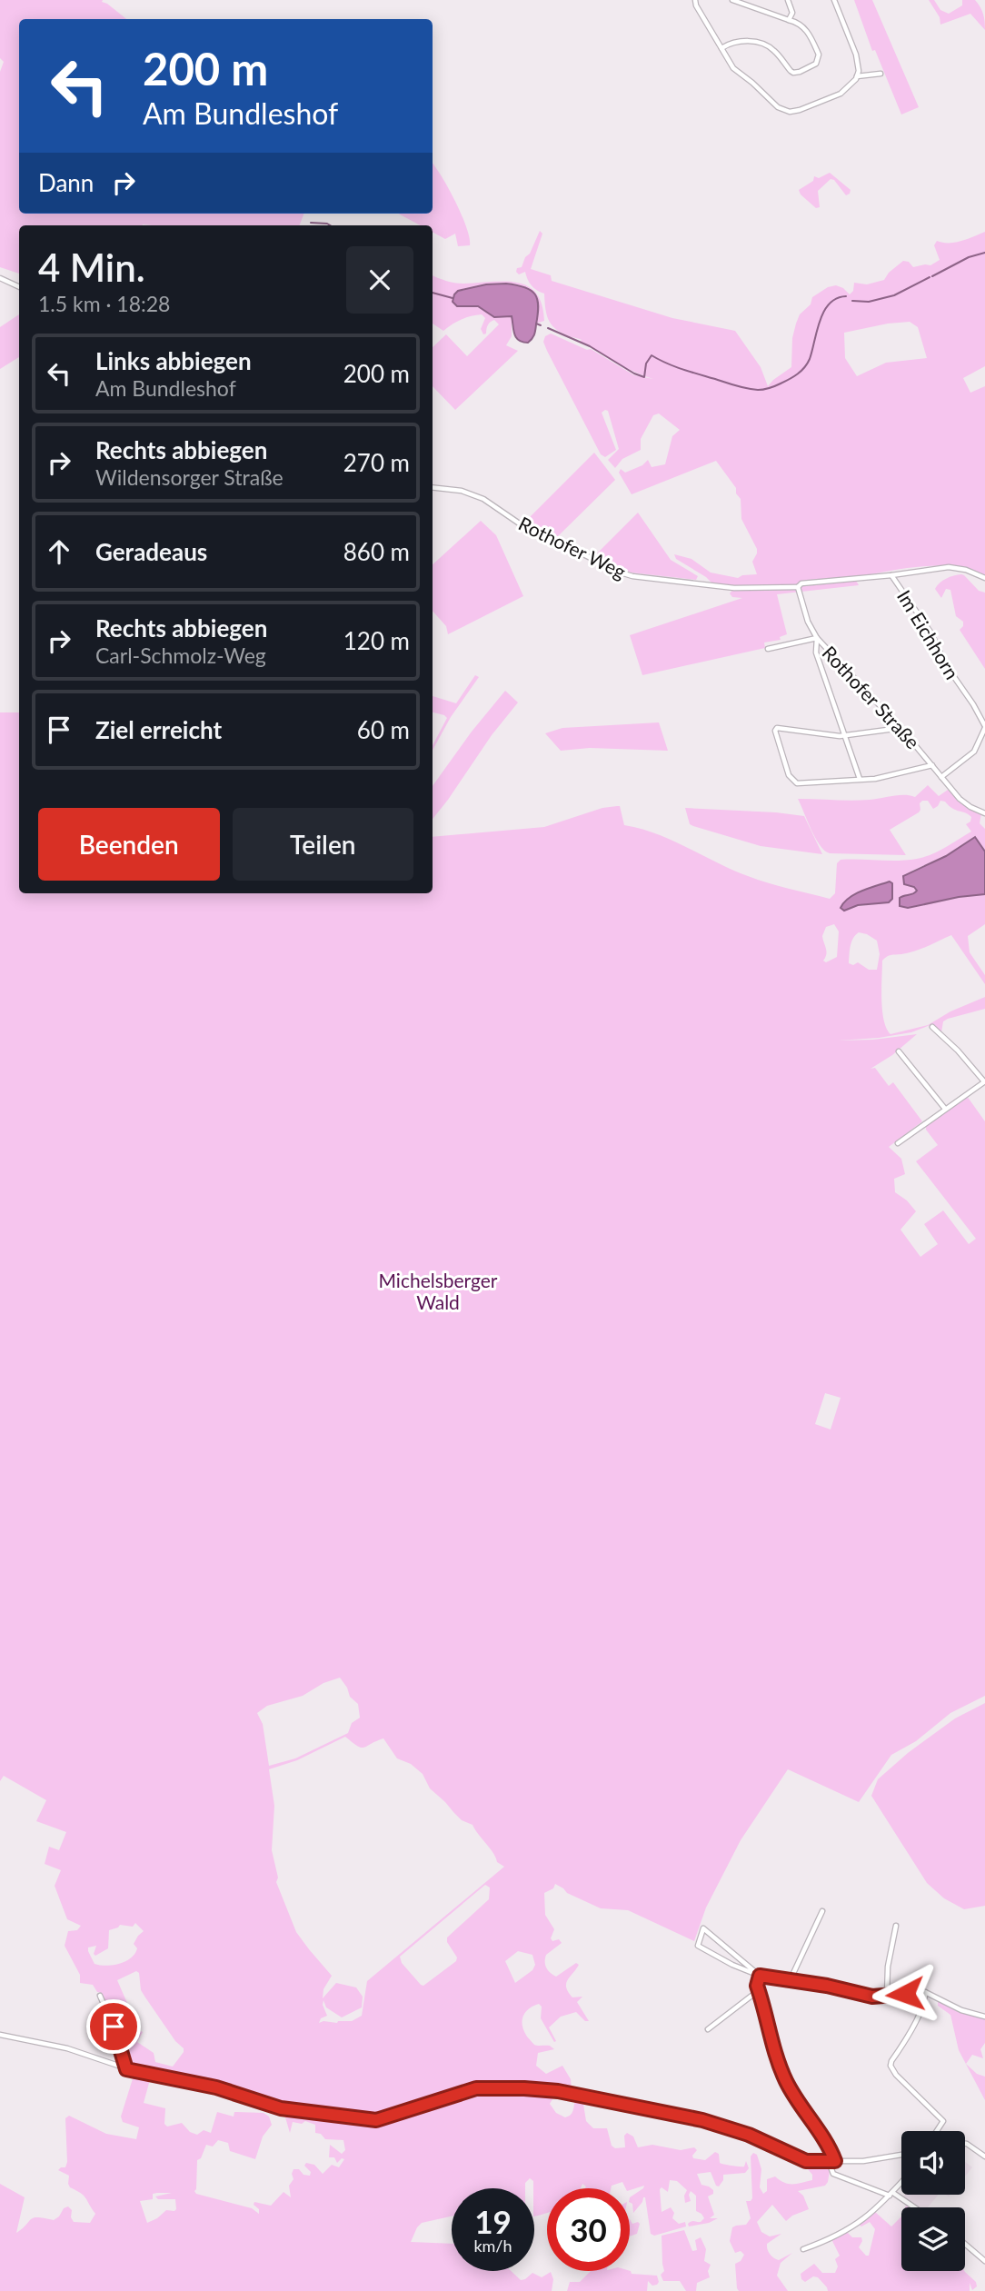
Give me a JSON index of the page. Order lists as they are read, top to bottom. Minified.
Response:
{"streets":{"street":["Rothofer Weg","Im Eichhorn","Rothofer Straße"]},"crossings":[["Rothofer Weg","Im Eichhorn"],["Rothofer Weg","Rothofer Straße"],["Im Eichhorn","Rothofer Straße"]],"parks":["Michelsberger Wald"],"page":{"turn":["200 m","Am Bundleshof"],"then":"Dann","heading":["4 Min.","1.5 km · 18:28"],"list":[{"name":"Links abbiegen","note":"Am Bundleshof","value":"200 m"},{"name":"Rechts abbiegen","note":"Wildensorger Straße","value":"270 m"},{"name":"Geradeaus","value":"860 m"},{"name":"Rechts abbiegen","note":"Carl-Schmolz-Weg","value":"120 m"},{"name":"Ziel erreicht","value":"60 m"}],"buttons":["Beenden","Teilen"],"speed":"19 km/h","limit":"30"}}
